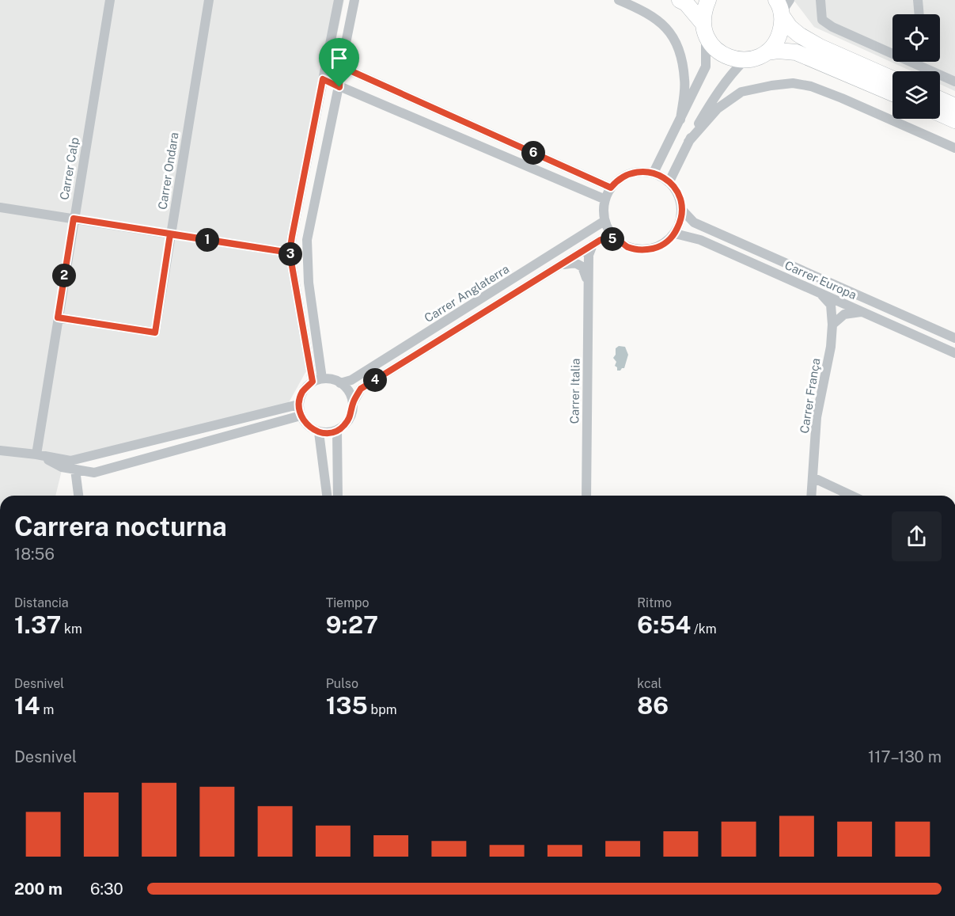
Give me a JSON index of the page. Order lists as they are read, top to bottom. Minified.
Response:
{"streets":{"street":["Carrer Calp","Carrer Ondara","Carrer Europa","Carrer Anglaterra","Carrer Italia","Carrer França"]},"crossings":[["Carrer Calp","Carrer Ondara"],["Carrer Europa","Carrer Anglaterra"],["Carrer Europa","Carrer França"],["Carrer Anglaterra","Carrer Italia"]],"page":{"pins":["6","5","1","3","2","4"],"heading":["Carrera nocturna","18:56"],"stats":[["Distancia","1.37 km"],["Tiempo","9:27"],["Ritmo","6:54 /km"],["Desnivel","14 m"],["Pulso","135 bpm"],["kcal","86"]],"chart":["Desnivel","117–130 m"],"list":[{"name":"200 m","note":"6:30"}]}}
